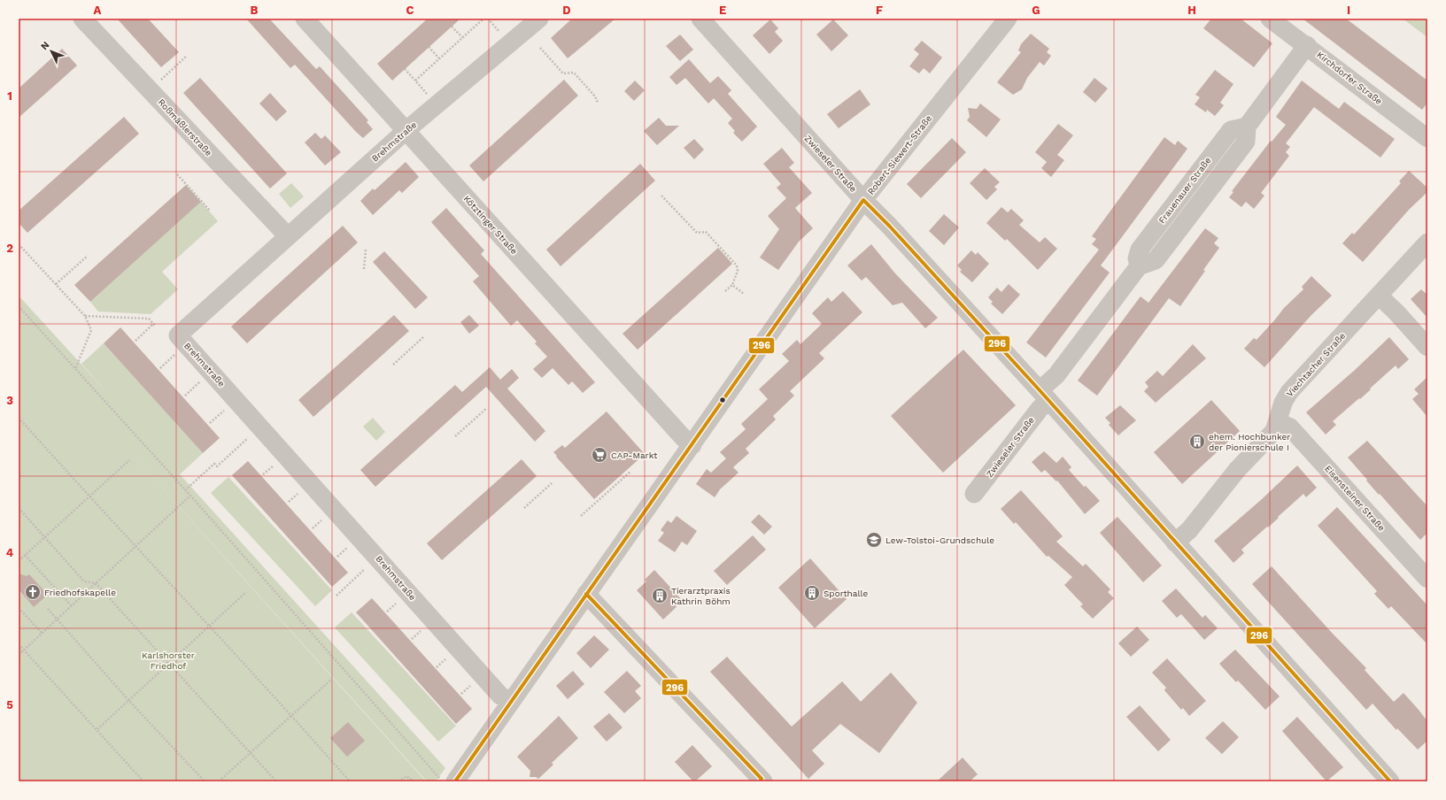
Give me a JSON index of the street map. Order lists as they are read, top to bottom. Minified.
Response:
{"streets":{"street":["Kirchdorfer Straße","Roßmäßlerstraße","Brehmstraße","Robert-Siewert-Straße","Zwieseler Straße","Frauenauer Straße","Kötztinger Straße","Viechtacher Straße","Eisensteiner Straße"]},"crossings":[["Kirchdorfer Straße","Frauenauer Straße"],["Roßmäßlerstraße","Brehmstraße"],["Brehmstraße","Robert-Siewert-Straße"],["Brehmstraße","Kötztinger Straße"],["Robert-Siewert-Straße","Zwieseler Straße"],["Robert-Siewert-Straße","Kötztinger Straße"],["Zwieseler Straße","Frauenauer Straße"],["Zwieseler Straße","Viechtacher Straße"],["Viechtacher Straße","Eisensteiner Straße"]],"parks":["Karlshorster Friedhof"],"places":{"building":["ehem. Hochbunker der Pionierschule I","Sporthalle","Tierarztpraxis Kathrin Böhm"],"supermarket":["CAP-Markt"],"school or university":["Lew-Tolstoi-Grundschule"],"church":["Friedhofskapelle"]},"lines":["transit line 296"],"north":"top left","grid":{"columns":["A","B","C","D","E","F","G","H","I"],"rows":["1","2","3","4","5"]}}
